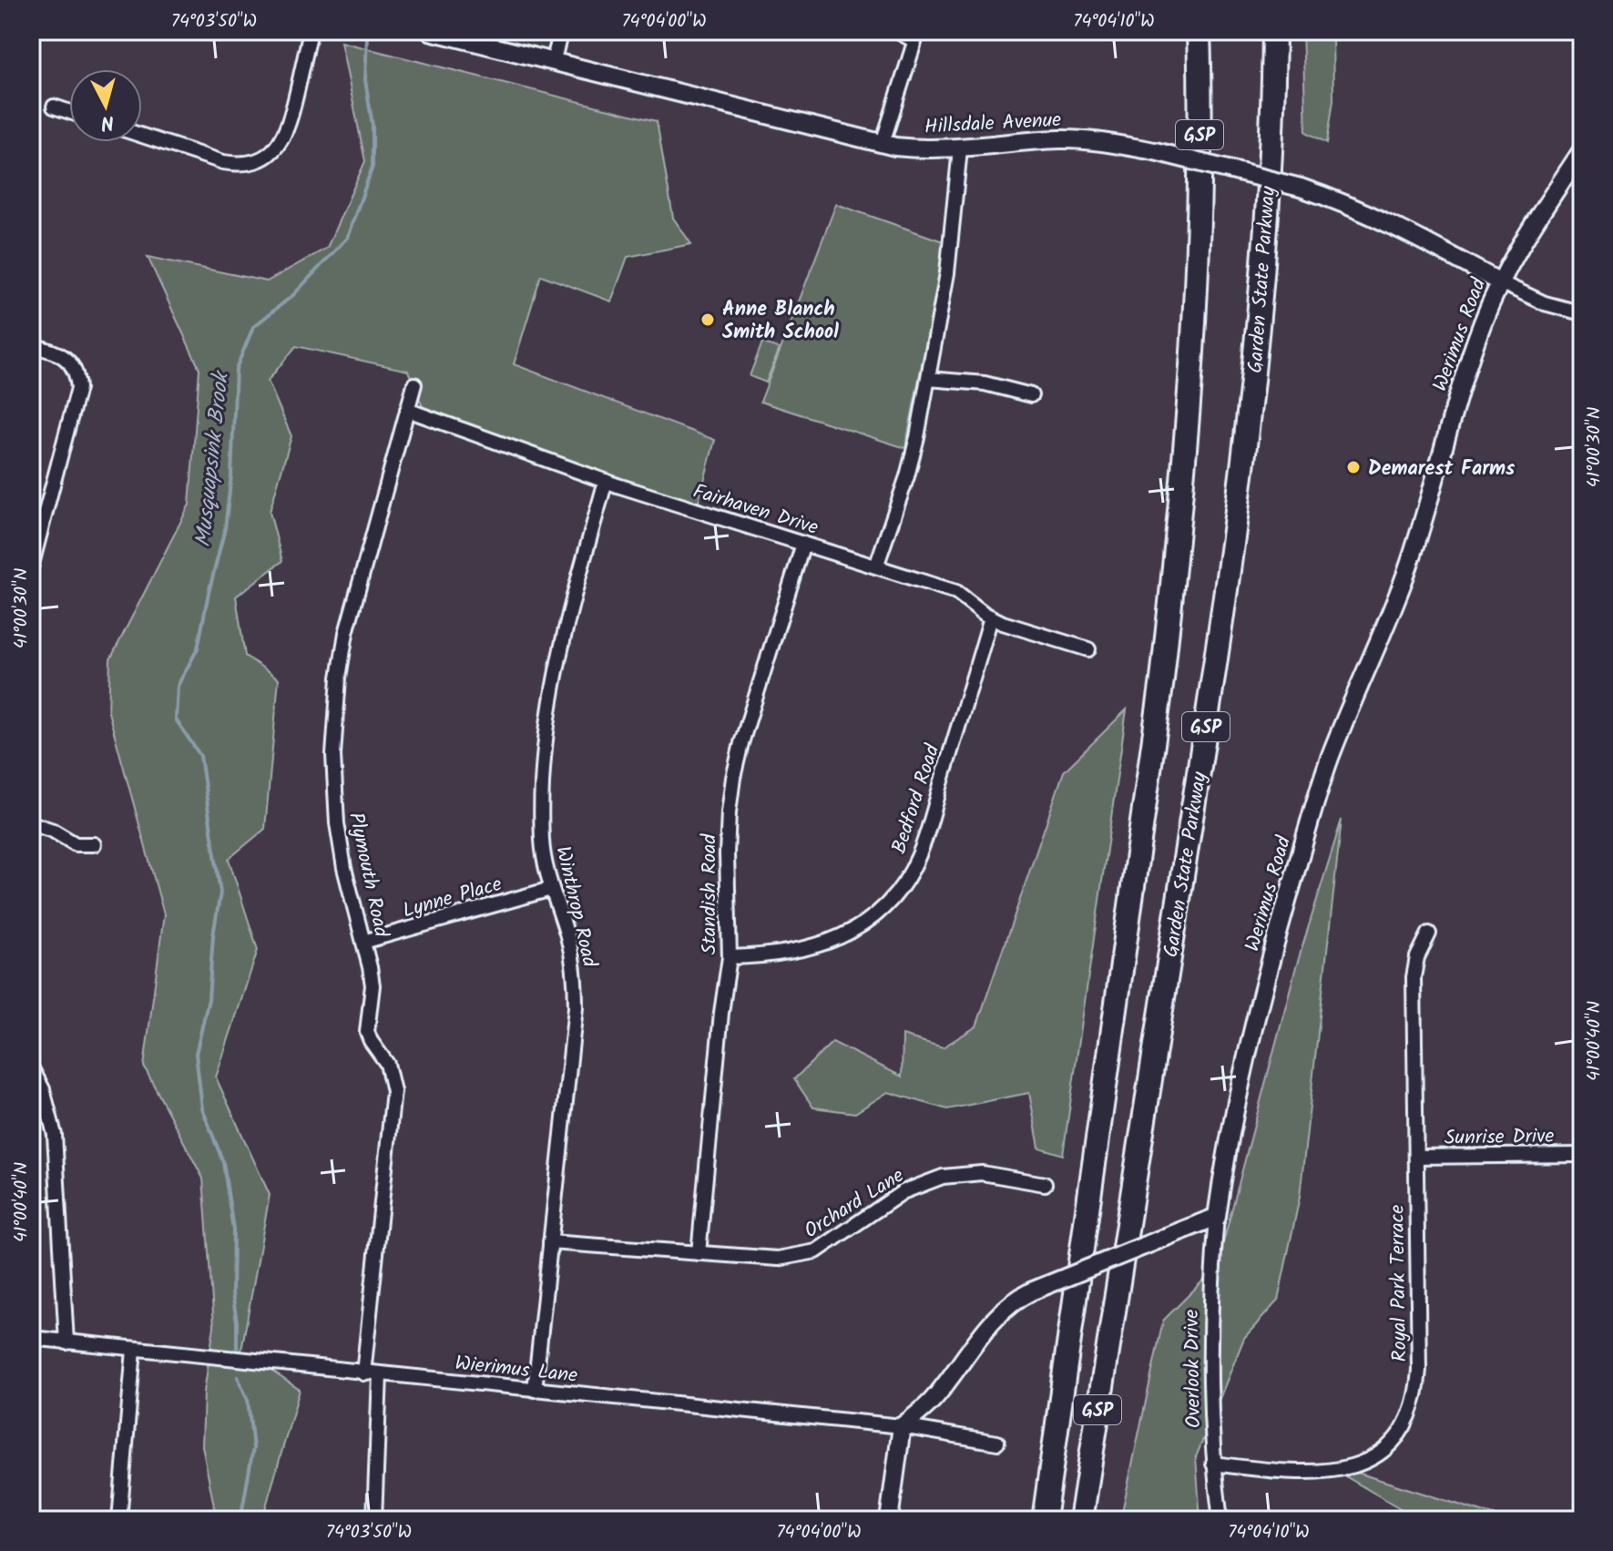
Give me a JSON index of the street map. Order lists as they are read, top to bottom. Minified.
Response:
{"streets":{"highway":["GSP","Garden State Parkway"],"main road":["Hillsdale Avenue","Werimus Road"],"street":["Fairhaven Drive","Bedford Road","Plymouth Road","Standish Road","Lynne Place","Winthrop Road","Sunrise Drive","Orchard Lane","Royal Park Terrace","Wierimus Lane","Overlook Drive"]},"crossings":[["Hillsdale Avenue","Werimus Road"],["Werimus Road","Overlook Drive"],["Fairhaven Drive","Bedford Road"],["Fairhaven Drive","Plymouth Road"],["Fairhaven Drive","Standish Road"],["Fairhaven Drive","Winthrop Road"],["Bedford Road","Standish Road"],["Plymouth Road","Lynne Place"],["Plymouth Road","Wierimus Lane"],["Standish Road","Orchard Lane"],["Lynne Place","Winthrop Road"],["Winthrop Road","Orchard Lane"],["Winthrop Road","Wierimus Lane"],["Sunrise Drive","Royal Park Terrace"],["Royal Park Terrace","Overlook Drive"]],"water":["Musquapsink Brook"],"places":["Anne Blanch Smith School","Demarest Farms"],"north":"bottom","coordinates":["74°03'50\"W","74°04'00\"W","74°04'10\"W","41°00'30\"N","41°00'40\"N"]}
